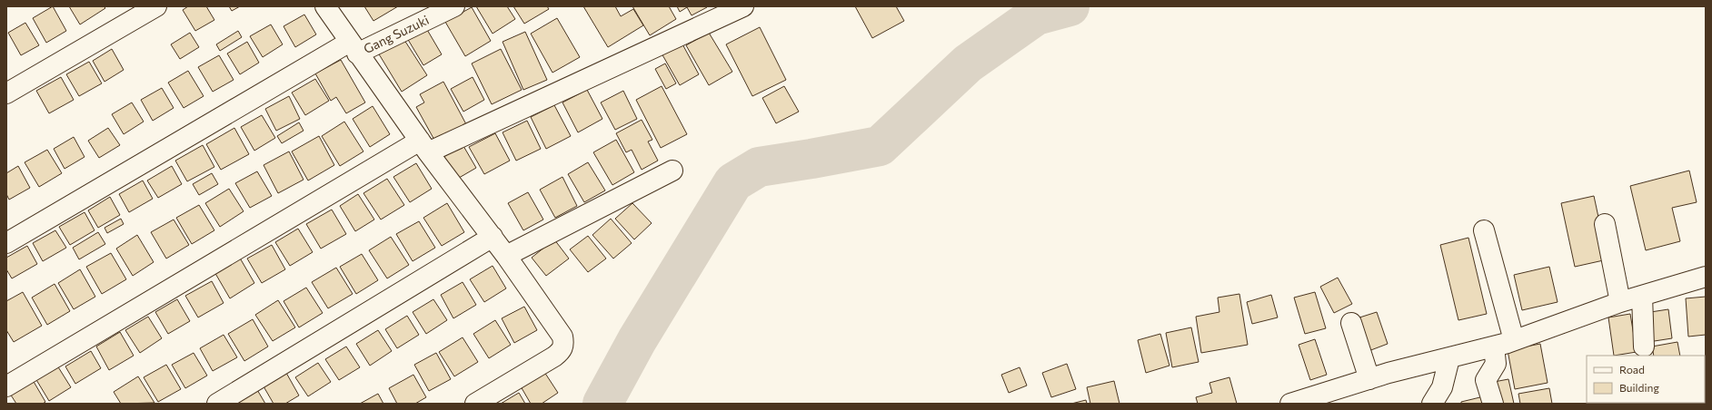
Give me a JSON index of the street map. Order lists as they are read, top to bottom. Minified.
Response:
{"streets":{"street":["Gang Suzuki"]},"legend":["Road","Building"]}
